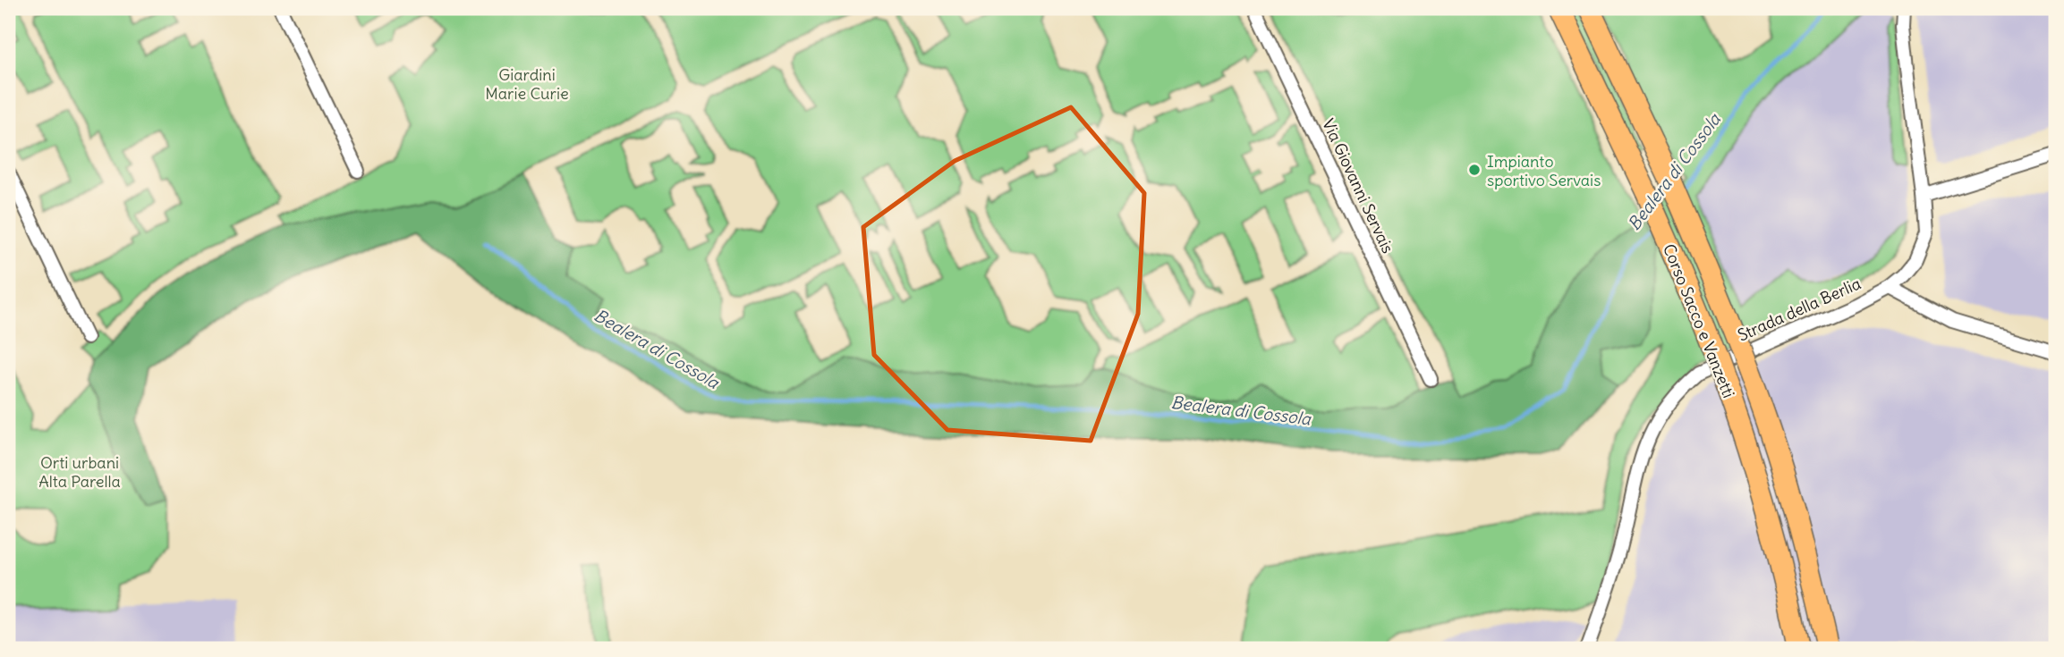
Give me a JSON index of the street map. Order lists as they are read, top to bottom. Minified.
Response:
{"streets":{"main road":["Corso Sacco e Vanzetti"],"street":["Via Giovanni Servais","Strada della Berlia"]},"water":["Bealera di Cossola"],"parks":["Giardini Marie Curie","Orti urbani Alta Parella"],"places":["Impianto sportivo Servais"]}
